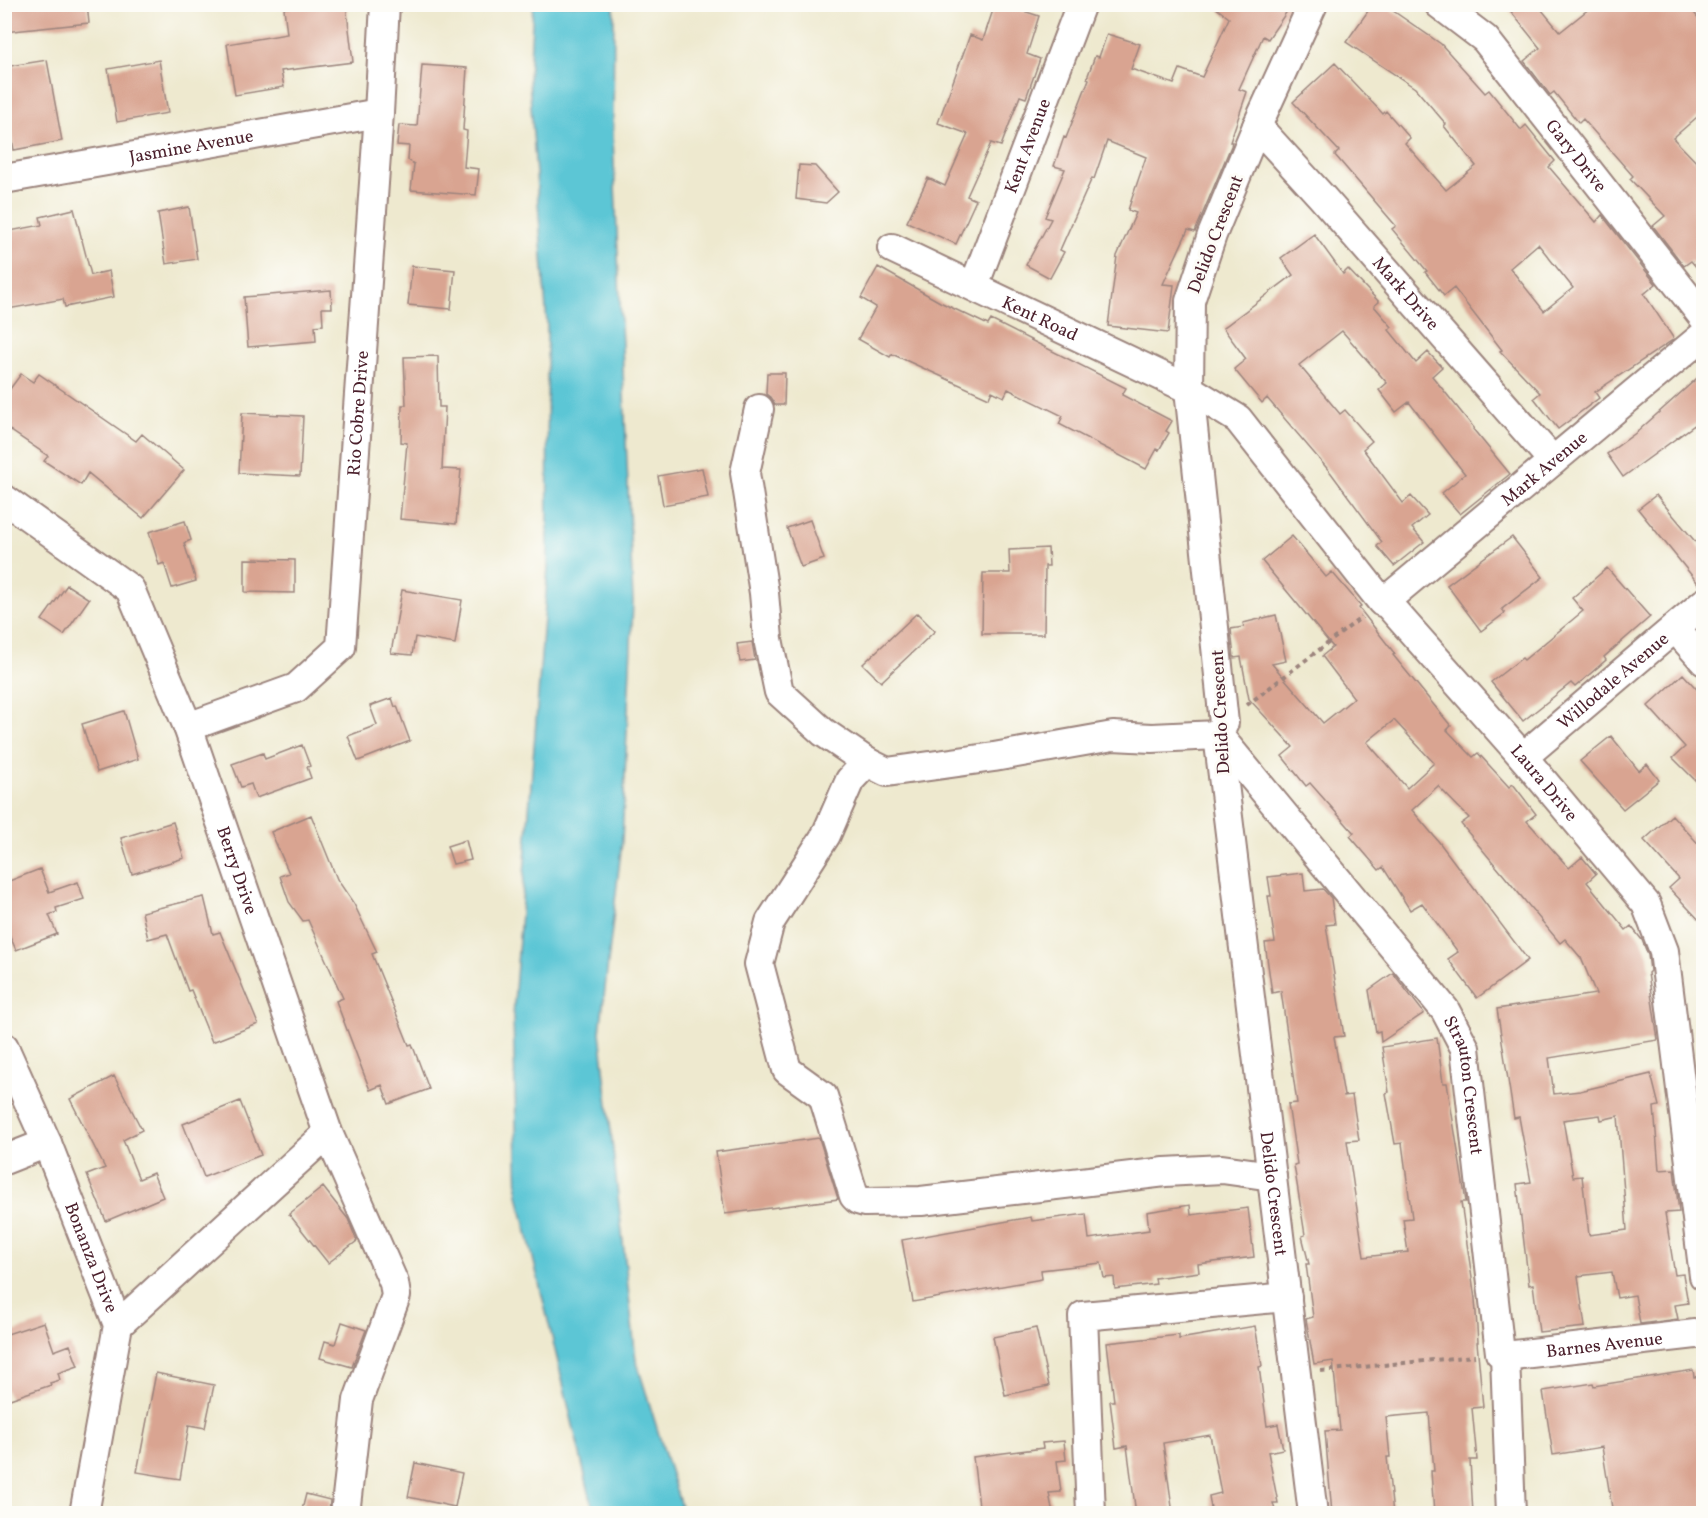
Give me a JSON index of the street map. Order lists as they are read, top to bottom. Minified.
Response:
{"streets":{"street":["Kent Avenue","Jasmine Avenue","Gary Drive","Delido Crescent","Mark Drive","Kent Road","Rio Cobre Drive","Mark Avenue","Willodale Avenue","Laura Drive","Berry Drive","Strauton Crescent","Bonanza Drive","Barnes Avenue"]},"crossings":[["Kent Avenue","Kent Road"],["Jasmine Avenue","Rio Cobre Drive"],["Delido Crescent","Mark Drive"],["Delido Crescent","Kent Road"],["Delido Crescent","Laura Drive"],["Delido Crescent","Strauton Crescent"],["Mark Drive","Mark Avenue"],["Kent Road","Laura Drive"],["Rio Cobre Drive","Berry Drive"],["Mark Avenue","Laura Drive"],["Willodale Avenue","Laura Drive"],["Strauton Crescent","Barnes Avenue"]]}
